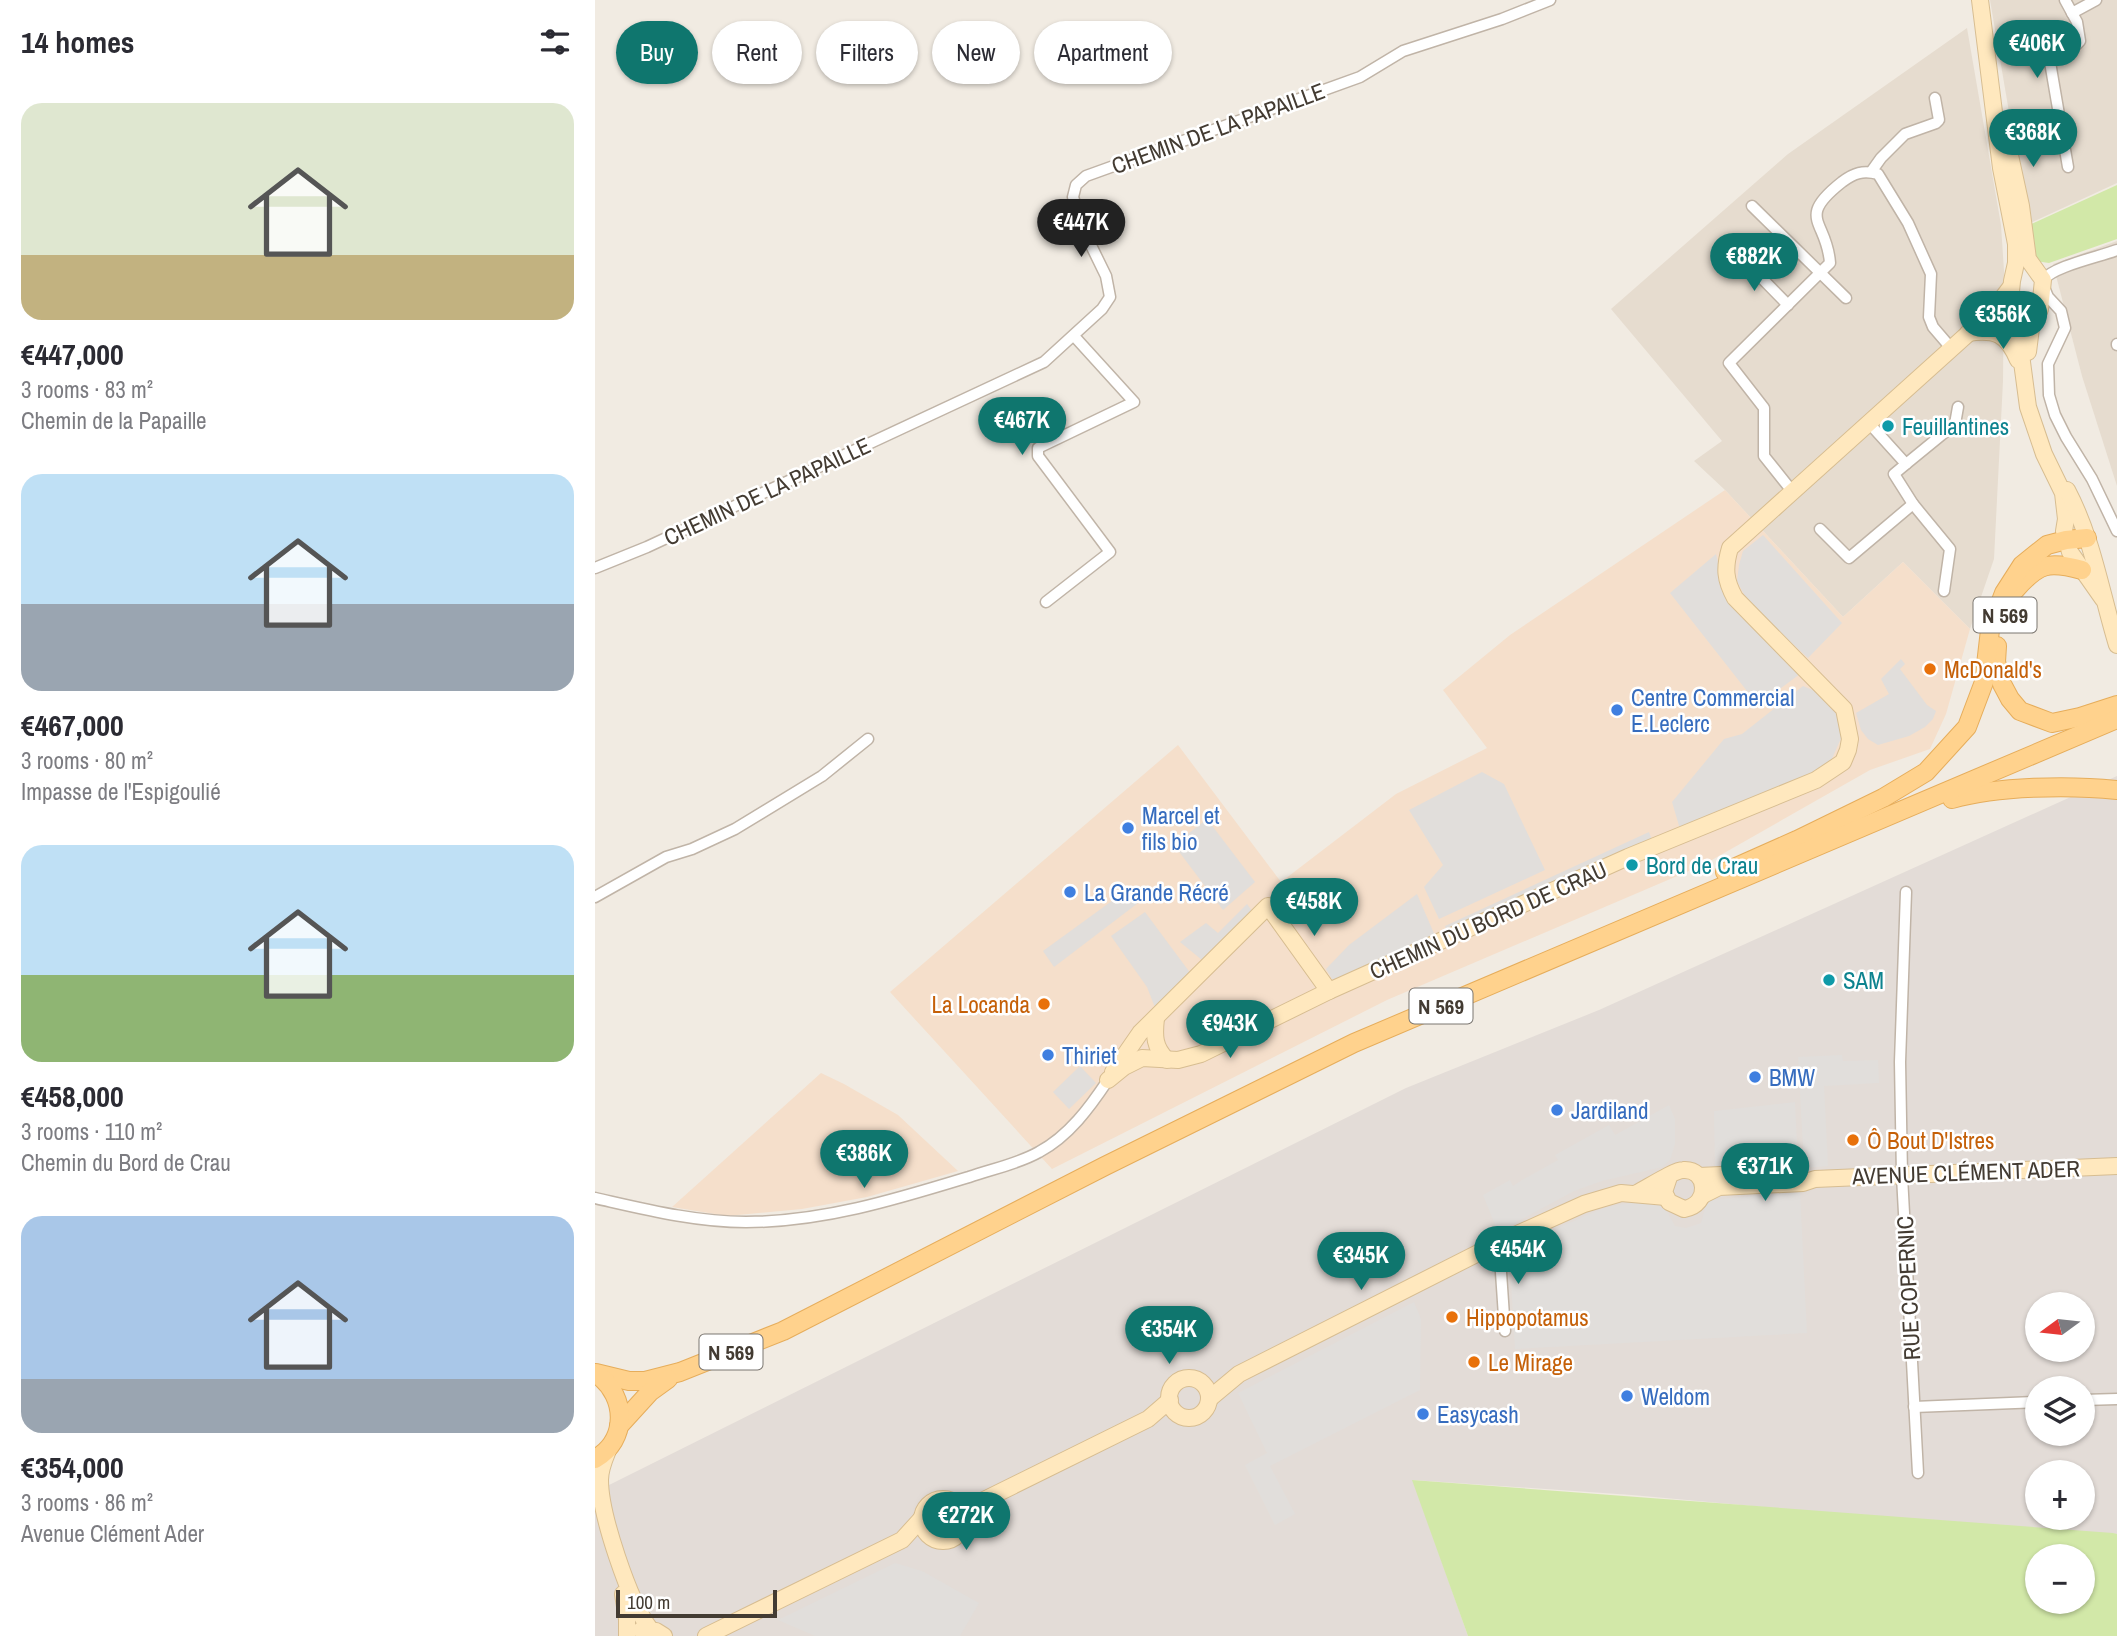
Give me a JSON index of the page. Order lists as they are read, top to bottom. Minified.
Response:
{"streets":{"main road":["N 569"],"street":["CHEMIN DE LA PAPAILLE","CHEMIN DU BORD DE CRAU","AVENUE CLÉMENT ADER","RUE COPERNIC"]},"crossings":[["AVENUE CLÉMENT ADER","RUE COPERNIC"]],"places":["Feuillantines","McDonald's","Centre Commercial E.Leclerc","Marcel et fils bio","Bord de Crau","La Grande Récré","SAM","La Locanda","Thiriet","BMW","Jardiland","Ô Bout D'Istres","Hippopotamus","Le Mirage","Weldom","Easycash"],"scale_bar":"100 m","north":"left","page":{"heading":"14 homes","price":["€406K","€368K","€447K","€882K","€356K","€467K","€458K","€943K","€386K","€371K","€454K","€345K","€354K","€272K"],"chip":["Buy","Rent","Filters","New","Apartment"],"list":[{"name":"€447,000","note":"3 rooms · 83 m² · Chemin de la Papaille"},{"name":"€467,000","note":"3 rooms · 80 m² · Impasse de l'Espigoulié"},{"name":"€458,000","note":"3 rooms · 110 m² · Chemin du Bord de Crau"},{"name":"€354,000","note":"3 rooms · 86 m² · Avenue Clément Ader"}],"map_buttons":["+","−"],"scale":"100 m"}}
